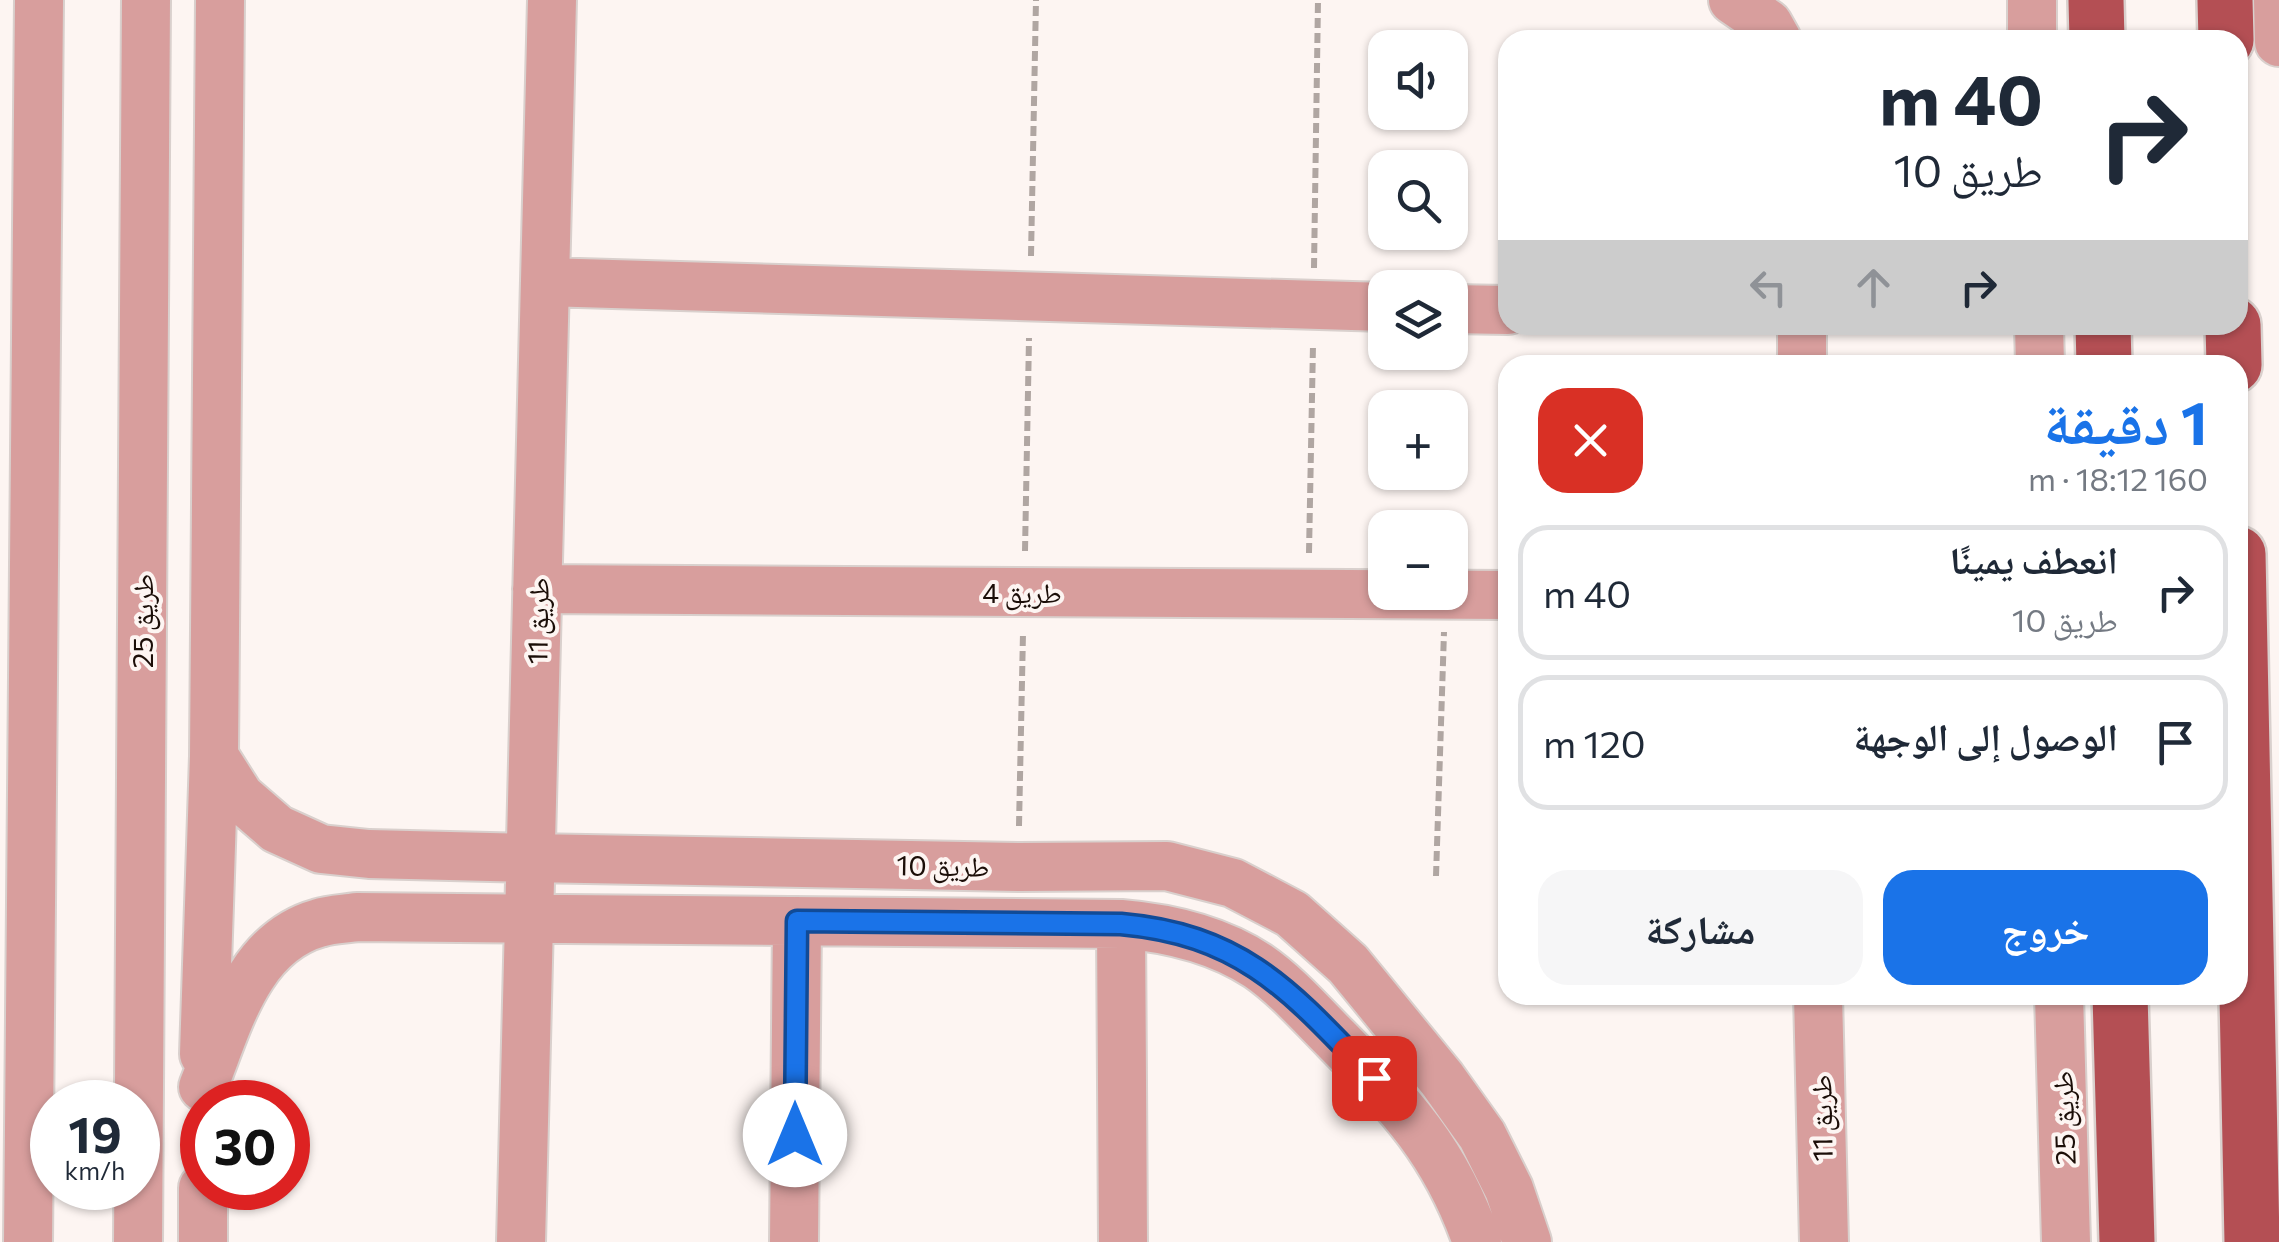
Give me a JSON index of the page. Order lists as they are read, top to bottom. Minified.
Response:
{"streets":{"street":["طريق 4","طريق 25","طريق 11","طريق 10"]},"crossings":[["طريق 4","طريق 11"],["طريق 11","طريق 10"]],"page":{"map_buttons":["+","−"],"turn":["40 m","طريق 10"],"heading":["1 دقيقة","160 m · 18:12"],"list":[{"name":"انعطف يمينًا","note":"طريق 10","value":"40 m"},{"name":"الوصول إلى الوجهة","value":"120 m"}],"buttons":["خروج","مشاركة"],"speed":"19 km/h","limit":"30"}}
